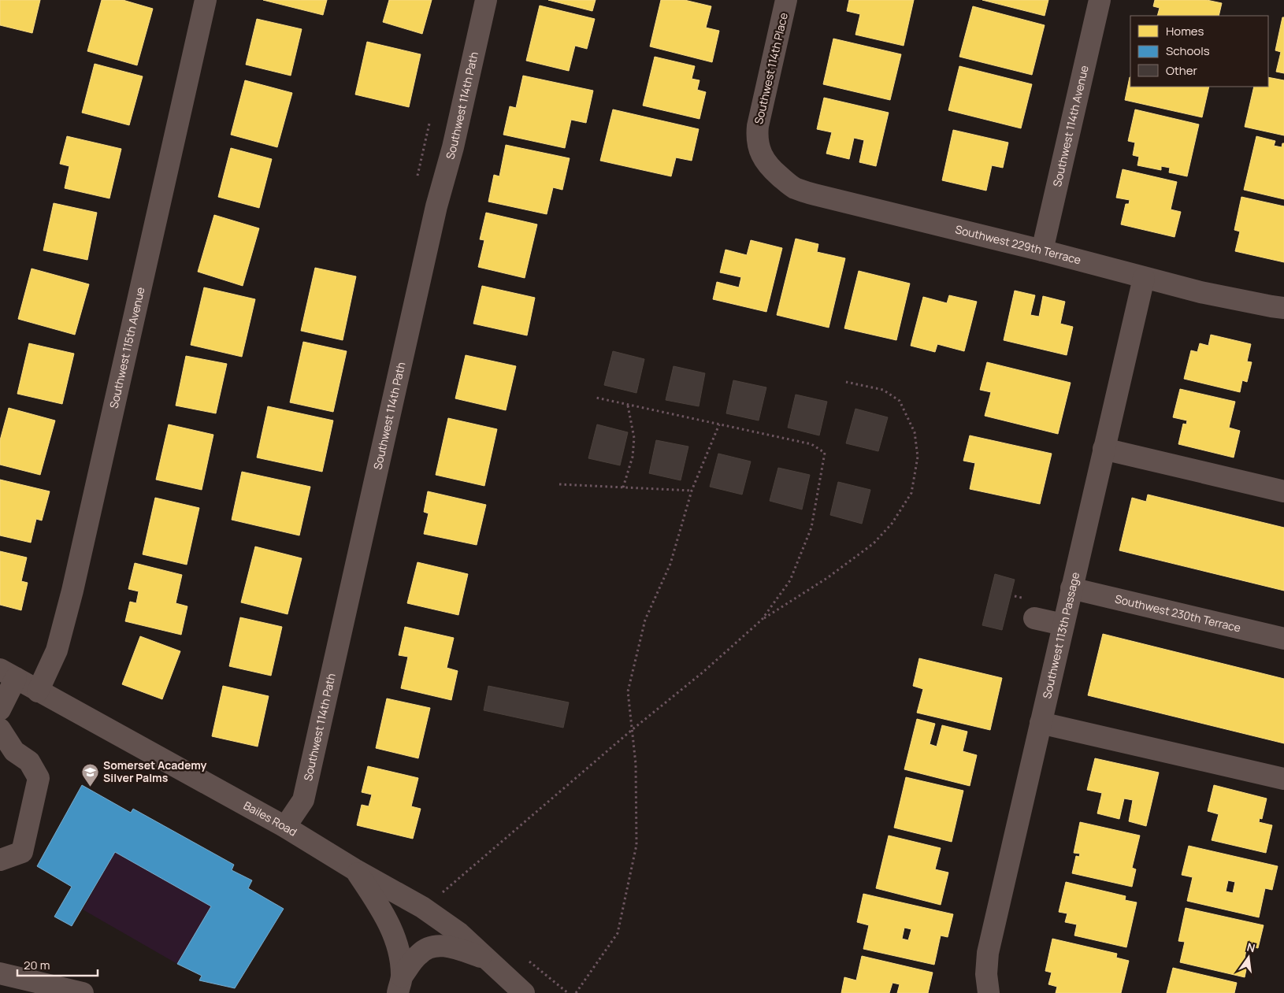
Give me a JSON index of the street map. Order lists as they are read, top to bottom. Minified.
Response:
{"streets":{"street":["Southwest 114th Place","Southwest 114th Path","Southwest 114th Avenue","Southwest 229th Terrace","Southwest 115th Avenue","Southwest 230th Terrace","Southwest 113th Passage","Bailes Road"]},"crossings":[["Southwest 114th Place","Southwest 229th Terrace"],["Southwest 114th Path","Bailes Road"],["Southwest 114th Avenue","Southwest 229th Terrace"],["Southwest 229th Terrace","Southwest 113th Passage"],["Southwest 115th Avenue","Bailes Road"],["Southwest 230th Terrace","Southwest 113th Passage"]],"places":{"school or university":["Somerset Academy Silver Palms"]},"legend":["Homes","Schools","Other"],"scale_bar":"20 m","north":"top"}
